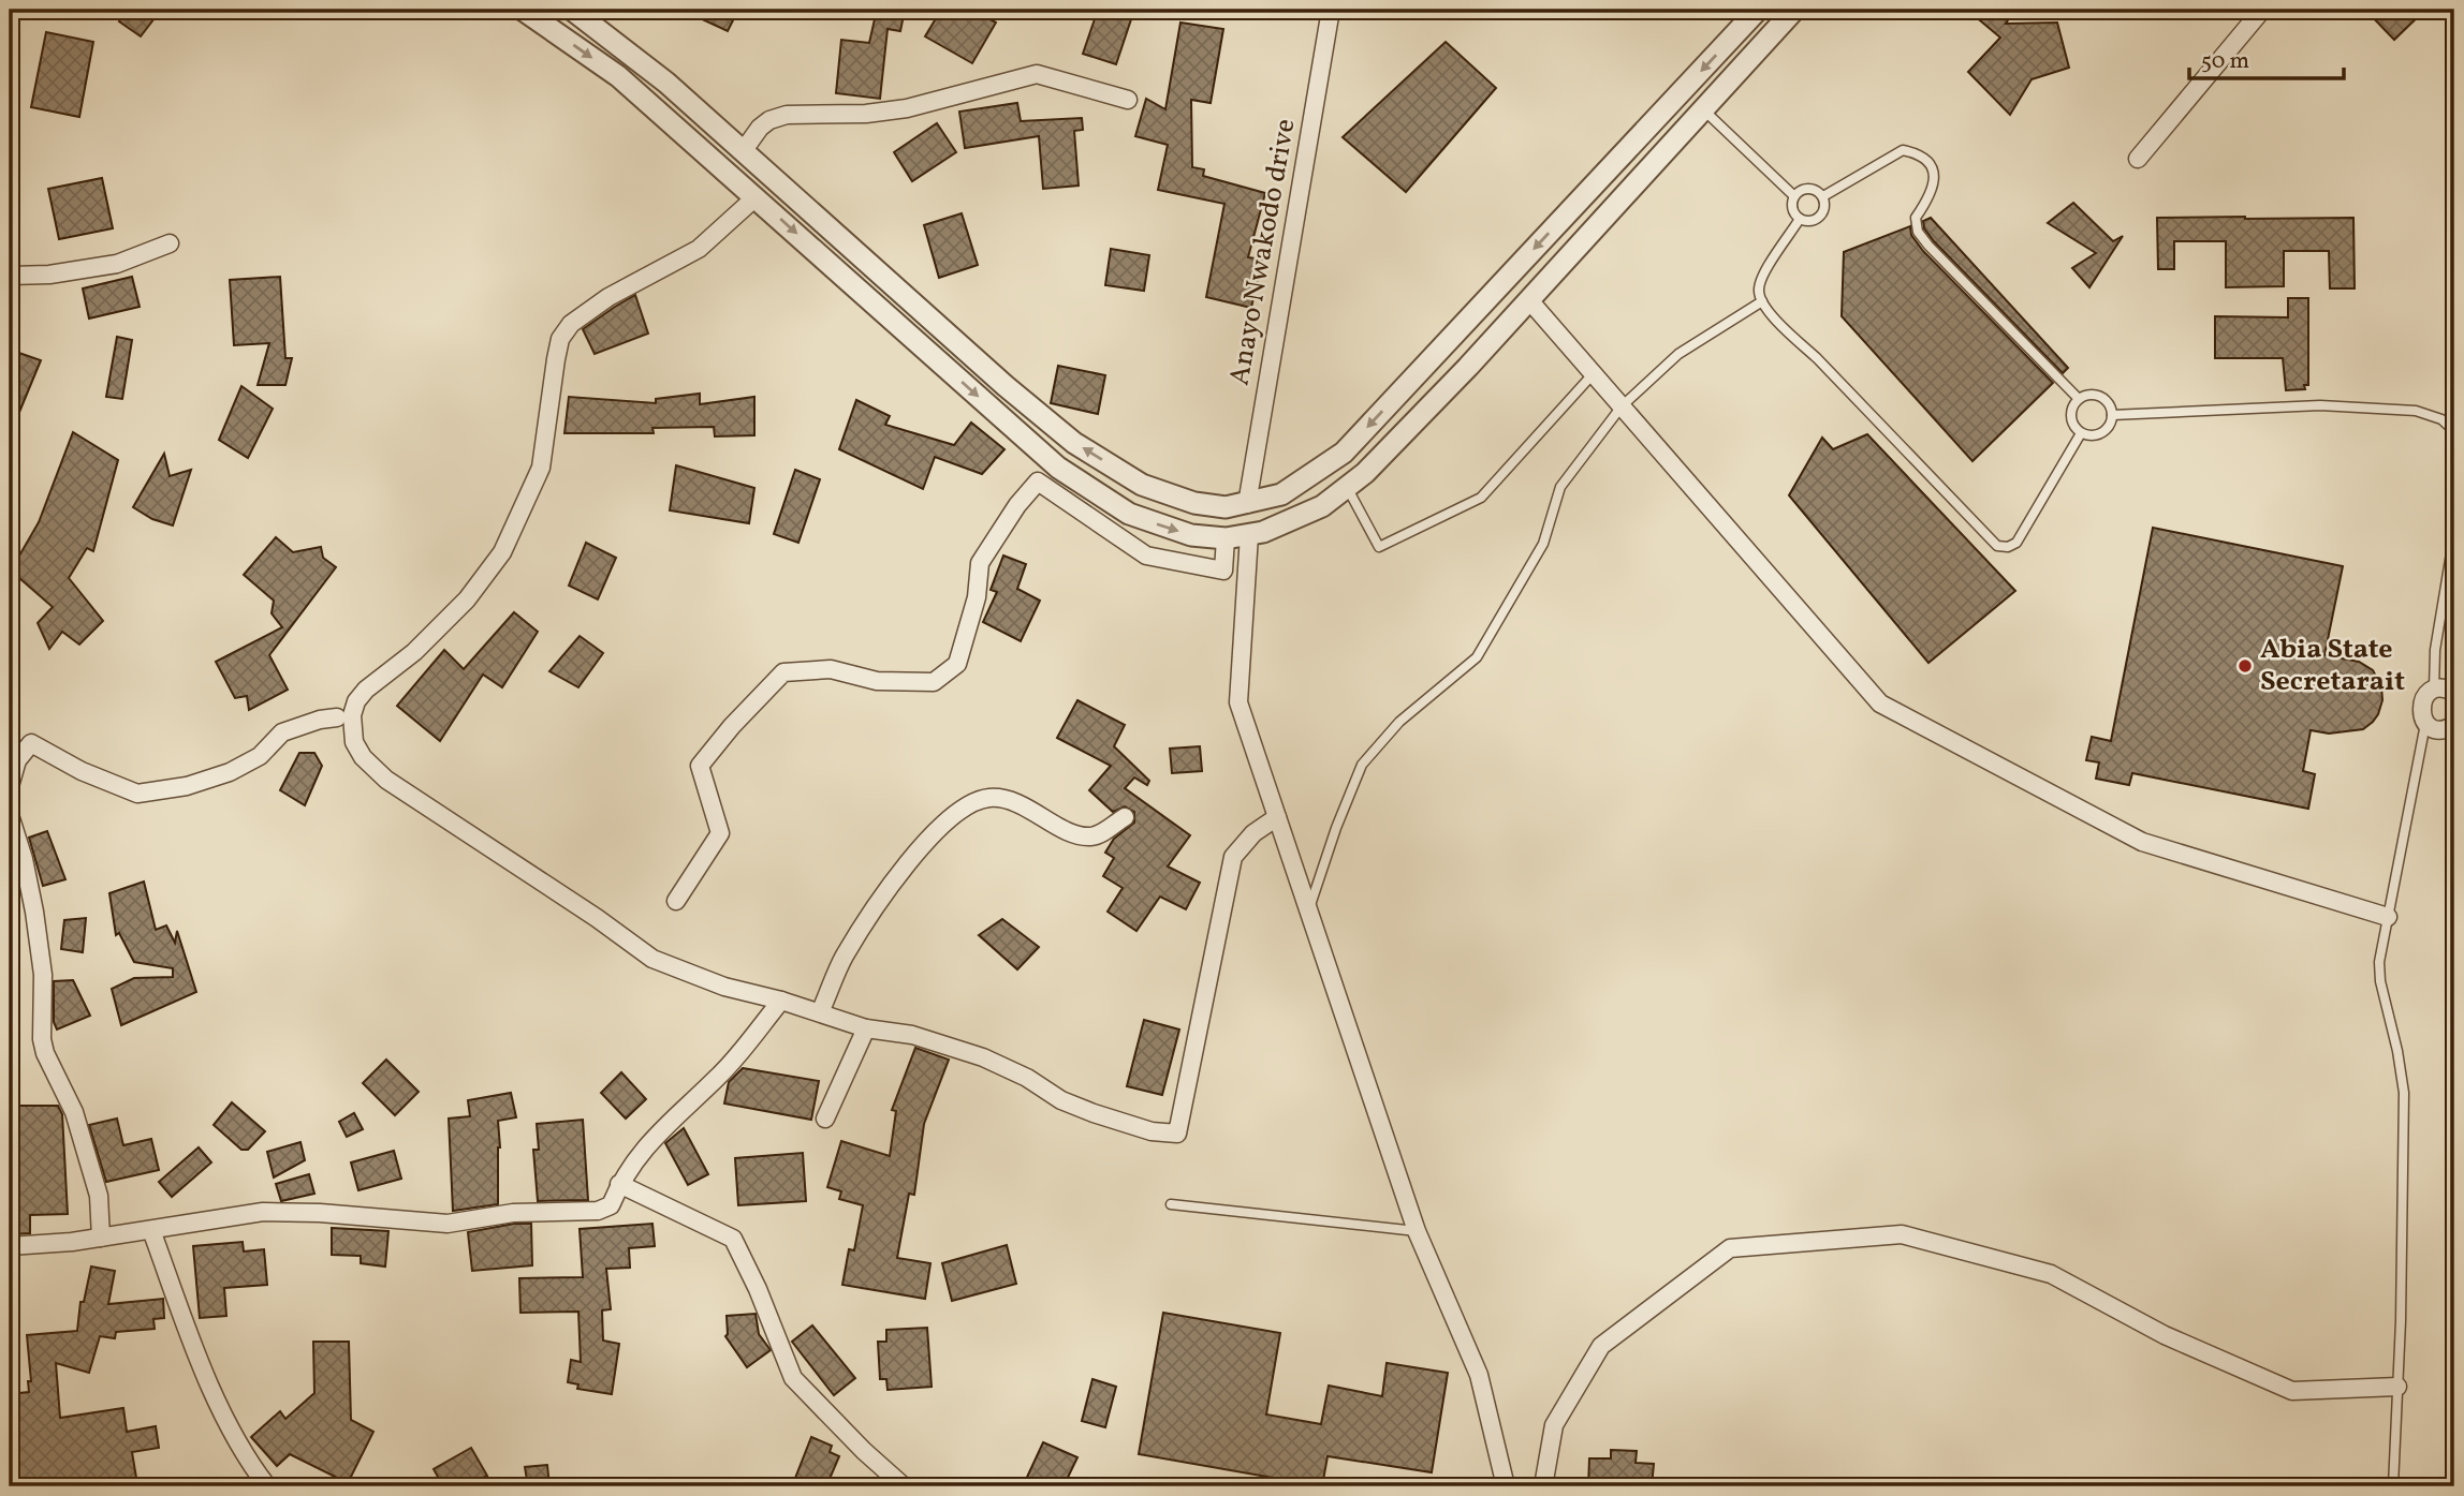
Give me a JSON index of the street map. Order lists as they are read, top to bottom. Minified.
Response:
{"streets":{"street":["Anayo Nwakodo drive"]},"places":["Abia State Secretarait"],"scale_bar":"50 m"}
